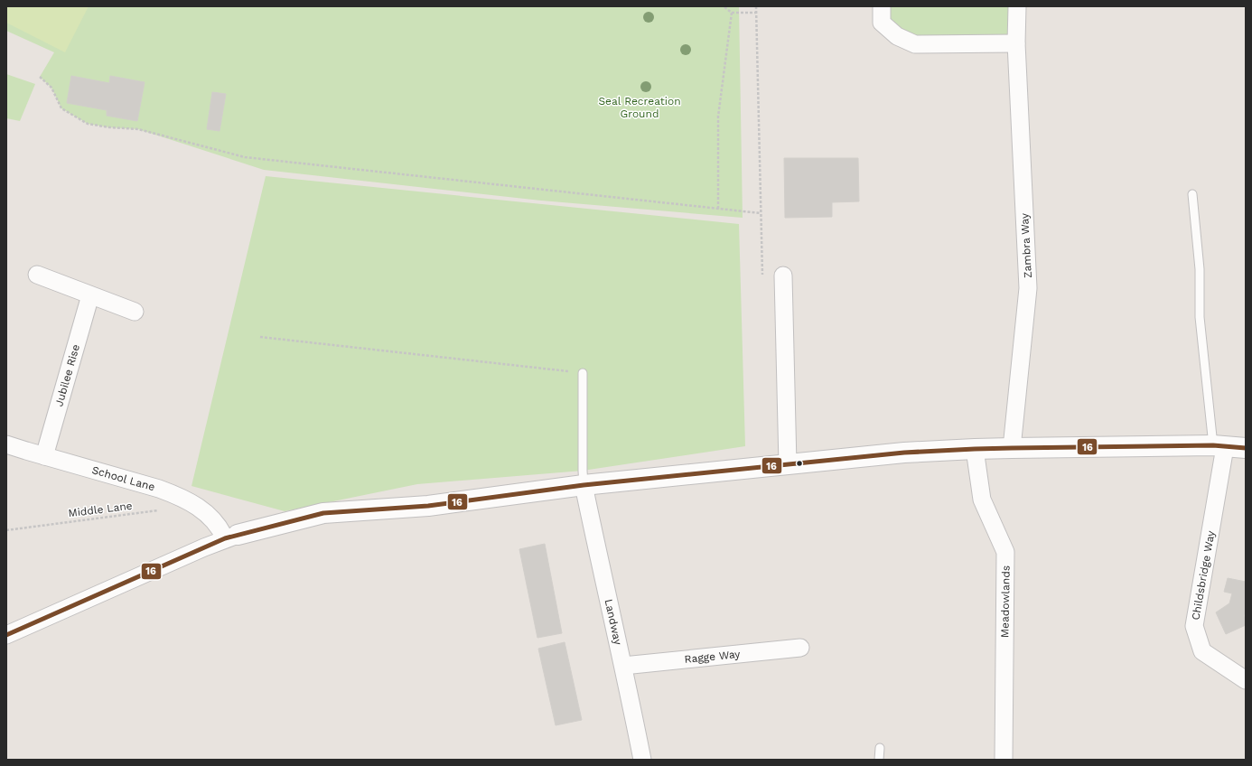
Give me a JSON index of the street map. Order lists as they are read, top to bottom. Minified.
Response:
{"streets":{"street":["Zambra Way","Jubilee Rise","School Lane","Childsbridge Way","Meadowlands","Landway","Ragge Way"],"path":["Middle Lane"]},"crossings":[["Jubilee Rise","School Lane"],["Landway","Ragge Way"]],"parks":["Seal Recreation Ground"],"lines":["transit line 16"]}
